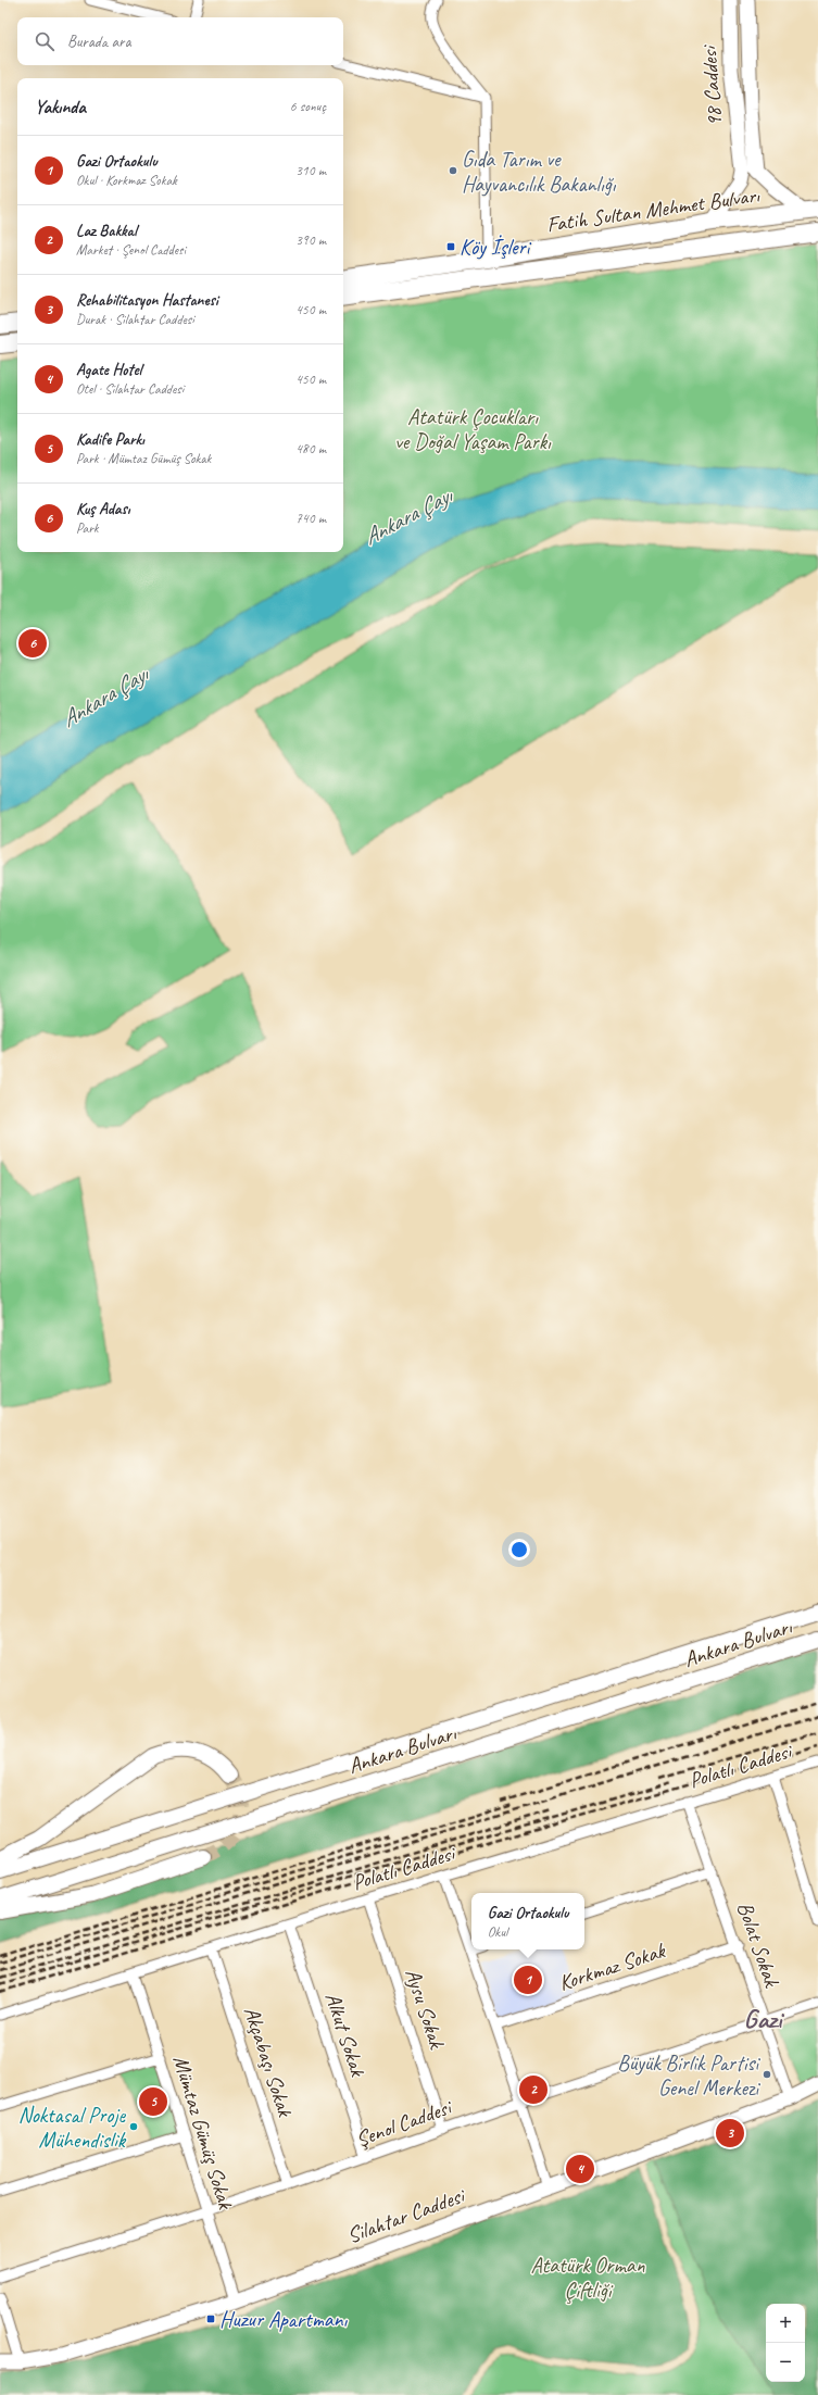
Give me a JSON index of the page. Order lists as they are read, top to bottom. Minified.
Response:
{"streets":{"highway":["Fatih Sultan Mehmet Bulvarı"],"main road":["98 Caddesi","Ankara Bulvarı","Silahtar Caddesi"],"street":["Polatlı Caddesi","Bolat Sokak","Korkmaz Sokak","Aysu Sokak","Alkut Sokak","Akçabaşı Sokak","Şenol Caddesi","Mümtaz Gümüş Sokak"]},"crossings":[["98 Caddesi","Fatih Sultan Mehmet Bulvarı"],["Polatlı Caddesi","Bolat Sokak"],["Polatlı Caddesi","Aysu Sokak"],["Polatlı Caddesi","Alkut Sokak"],["Polatlı Caddesi","Akçabaşı Sokak"],["Polatlı Caddesi","Mümtaz Gümüş Sokak"],["Bolat Sokak","Korkmaz Sokak"],["Bolat Sokak","Şenol Caddesi"],["Bolat Sokak","Silahtar Caddesi"],["Aysu Sokak","Şenol Caddesi"],["Alkut Sokak","Şenol Caddesi"],["Akçabaşı Sokak","Şenol Caddesi"],["Şenol Caddesi","Mümtaz Gümüş Sokak"],["Mümtaz Gümüş Sokak","Silahtar Caddesi"]],"districts":["Gazi"],"water":["Ankara Çayı"],"parks":["Atatürk Çocukları ve Doğal Yaşam Parkı","Atatürk Orman Çiftliği"],"places":{"other":["Gıda Tarım ve Hayvancılık Bakanlığı","Büyük Birlik Partisi Genel Merkezi","Noktasal Proje Mühendislik"],"transit":["Köy İşleri","Huzur Apartmanı"]},"page":{"search":"Burada ara","heading":["Yakında","6 sonuç"],"list":[{"mark":"1","name":"Gazi Ortaokulu","note":"Okul · Korkmaz Sokak","value":"310 m"},{"mark":"2","name":"Laz Bakkal","note":"Market · Şenol Caddesi","value":"390 m"},{"mark":"3","name":"Rehabilitasyon Hastanesi","note":"Durak · Silahtar Caddesi","value":"450 m"},{"mark":"4","name":"Agate Hotel","note":"Otel · Silahtar Caddesi","value":"450 m"},{"mark":"5","name":"Kadife Parkı","note":"Park · Mümtaz Gümüş Sokak","value":"480 m"},{"mark":"6","name":"Kuş Adası","note":"Park","value":"740 m"}],"pins":["6","1","2","5","3","4"],"popup":["Gazi Ortaokulu","Okul"],"map_buttons":["+","−"]}}
